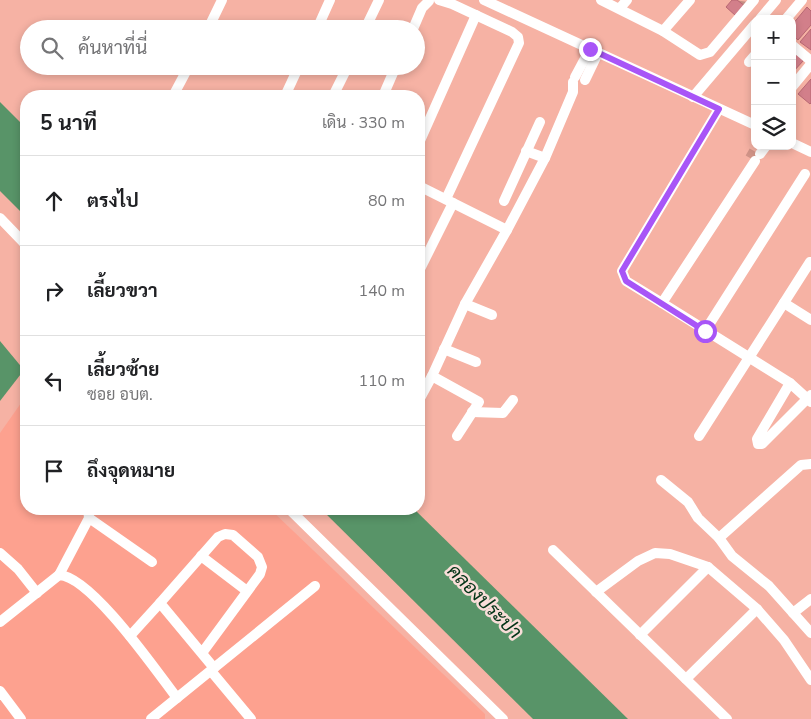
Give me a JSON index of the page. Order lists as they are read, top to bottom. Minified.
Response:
{"water":["คลองประปา"],"page":{"map_buttons":["+","−"],"search":"ค้นหาที่นี่","heading":["5 นาที","เดิน · 330 m"],"list":[["ตรงไป","80 m"],["เลี้ยวขวา","140 m"],["เลี้ยวซ้าย","ซอย อบต.","110 m"],"ถึงจุดหมาย"]}}
